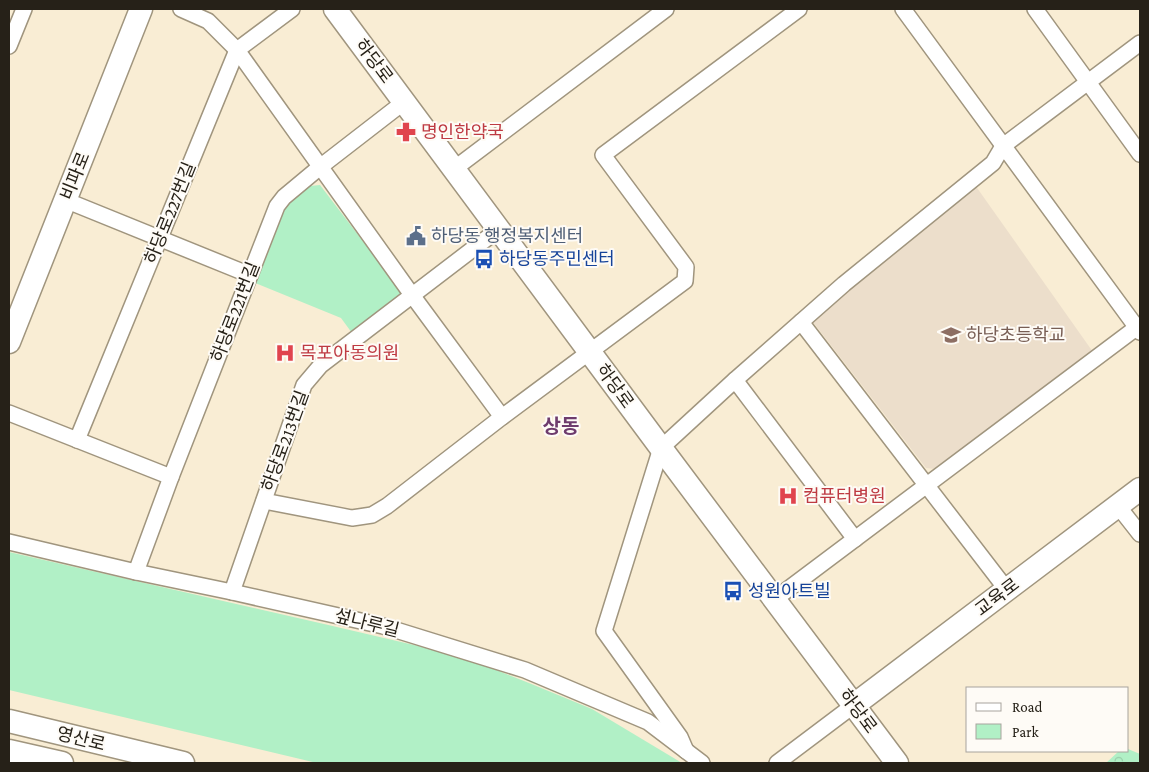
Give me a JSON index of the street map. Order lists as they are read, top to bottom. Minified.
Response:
{"streets":{"street":["하당로","비파로","하당로227번길","하당로221번길","하당로213번길","교육로","섶나루길","영산로"]},"crossings":[["하당로","하당로221번길"],["하당로","하당로213번길"],["하당로","교육로"],["하당로221번길","섶나루길"],["하당로213번길","섶나루길"]],"districts":["상동"],"places":{"pharmacy":["명인한약국"],"public building":["하당동 행정복지센터"],"bus stop":["하당동주민센터","성원아트빌"],"school or university":["하당초등학교"],"hospital":["목포아동의원","컴퓨터병원"]},"legend":["Road","Park"]}
